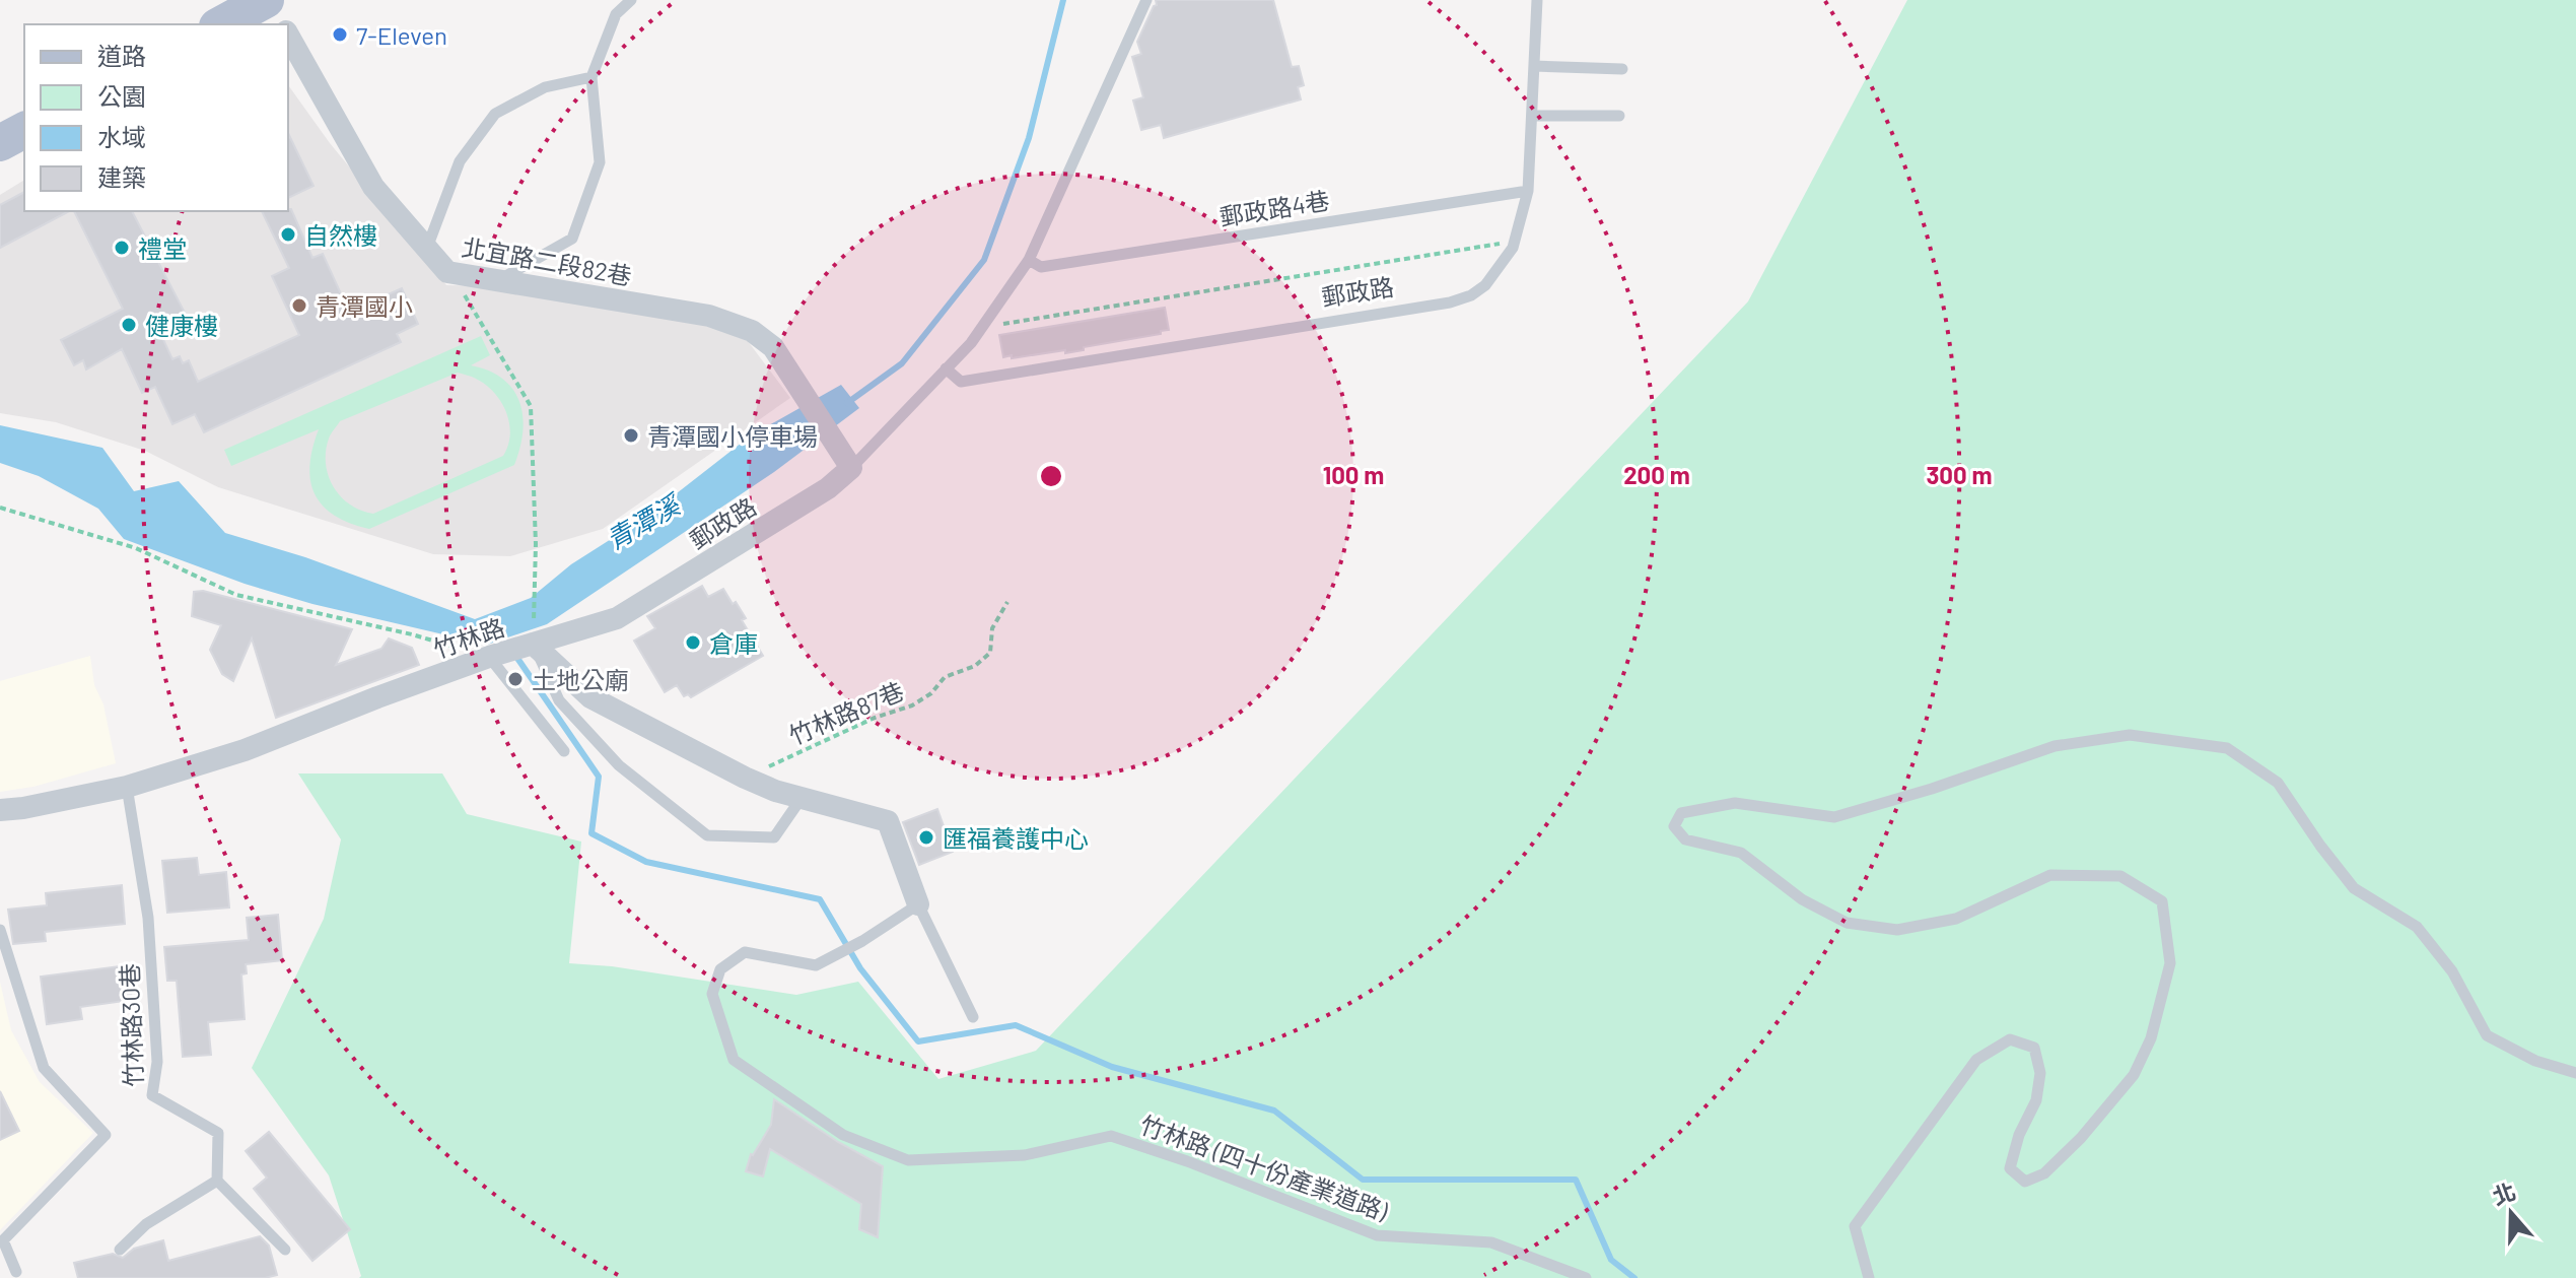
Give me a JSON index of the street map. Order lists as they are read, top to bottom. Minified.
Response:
{"streets":{"street":["北宜路二段82巷","郵政路","竹林路"],"lane":["郵政路4巷","竹林路30巷","竹林路 (四十份產業道路)"],"path":["竹林路87巷"]},"crossings":[["郵政路4巷","郵政路"],["北宜路二段82巷","郵政路"],["郵政路","竹林路"],["竹林路","竹林路87巷"],["竹林路","竹林路30巷"],["竹林路","竹林路 (四十份產業道路)"]],"water":["青潭溪"],"places":["7-Eleven","自然樓","禮堂","青潭國小","健康樓","青潭國小停車場","倉庫","土地公廟","匯福養護中心"],"legend":["道路","公園","水域","建築"],"north":"top","rings":["100 m","200 m","300 m"]}
